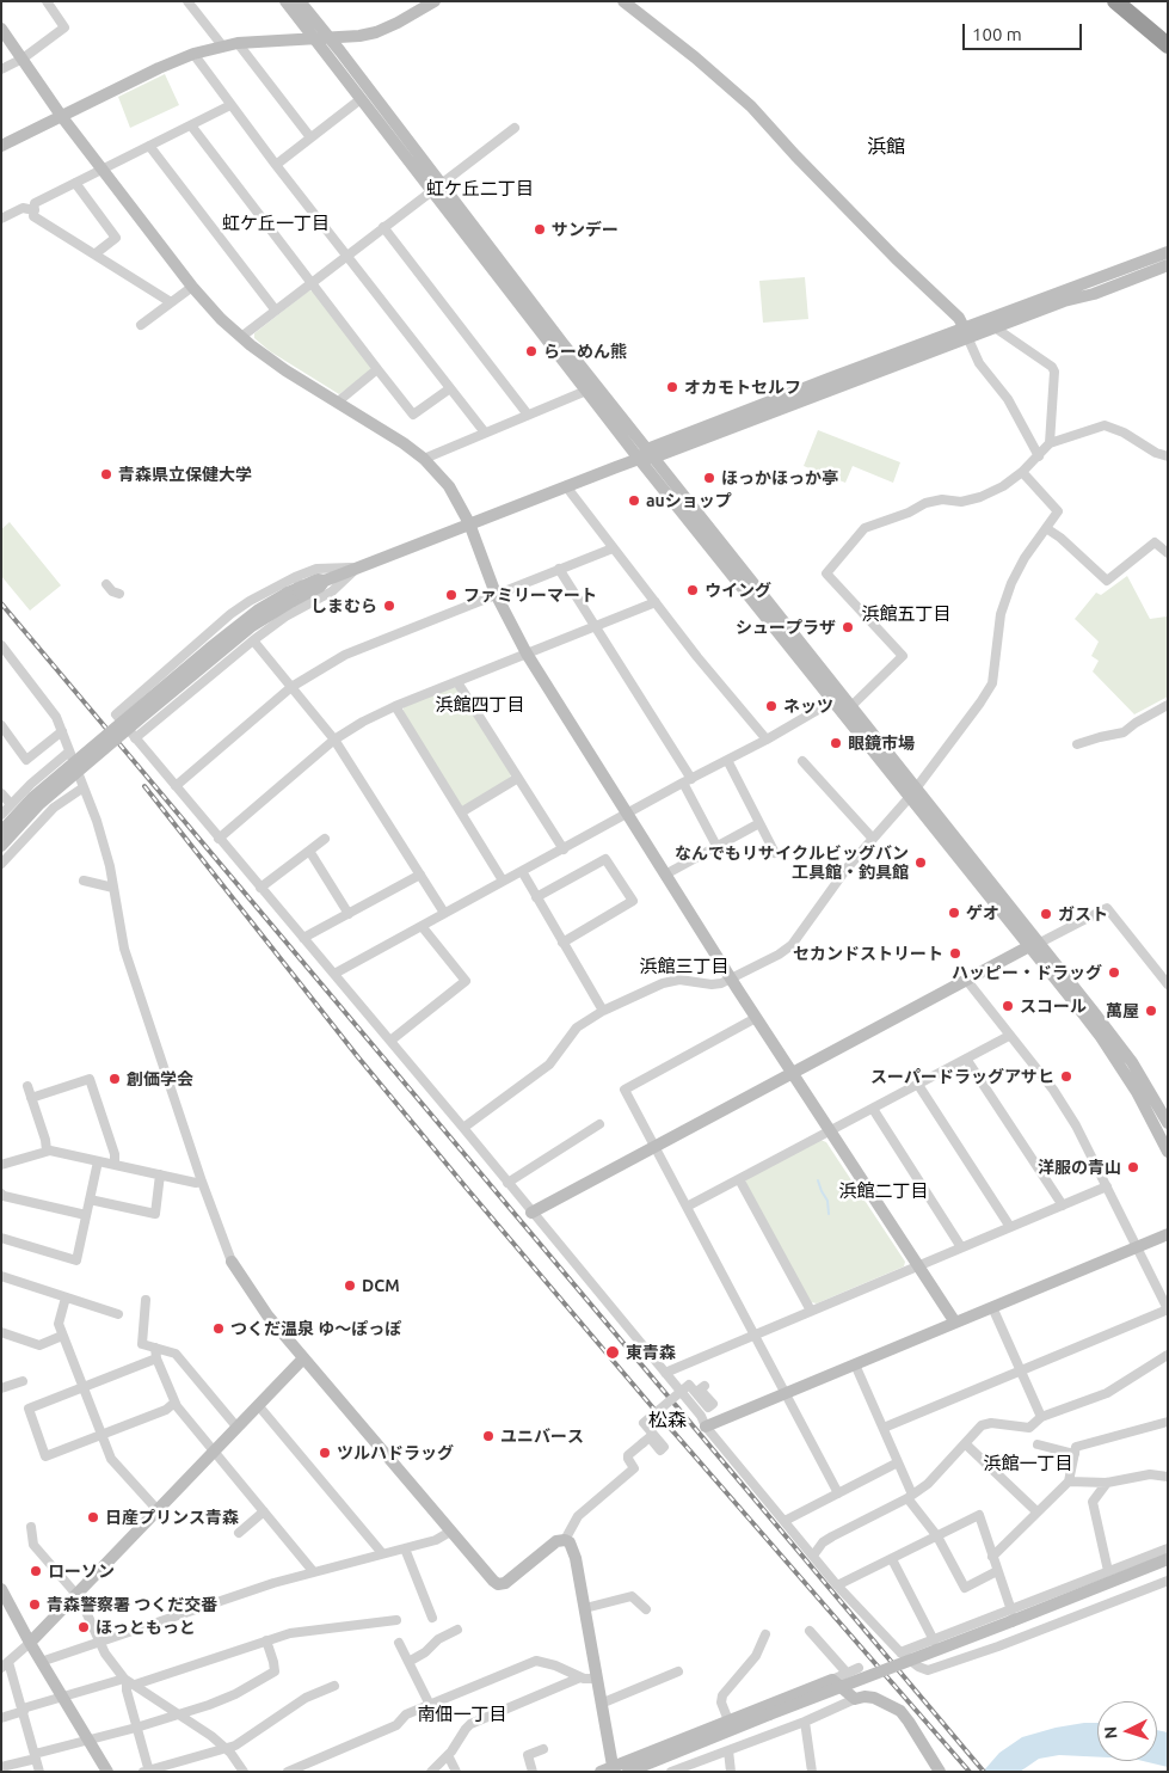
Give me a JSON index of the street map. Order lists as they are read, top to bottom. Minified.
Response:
{"districts":["浜館","虹ケ丘二丁目","虹ケ丘一丁目","浜館五丁目","浜館四丁目","浜館三丁目","浜館二丁目","松森","浜館一丁目","南佃一丁目"],"places":["サンデー","らーめん熊","オカモトセルフ","青森県立保健大学","ほっかほっか亭","auショップ","ウイング","ファミリーマート","しまむら","シュープラザ","ネッツ","眼鏡市場","なんでもリサイクルビッグバン 工具館・釣具館","ゲオ","ガスト","セカンドストリート","ハッピー・ドラッグ","スコール","萬屋","スーパードラッグアサヒ","創価学会","洋服の青山","DCM","つくだ温泉 ゆ～ぽっぽ","東青森","ユニバース","ツルハドラッグ","日産プリンス青森","ローソン","青森警察署 つくだ交番","ほっともっと"],"scale_bar":"100 m","north":"left"}
